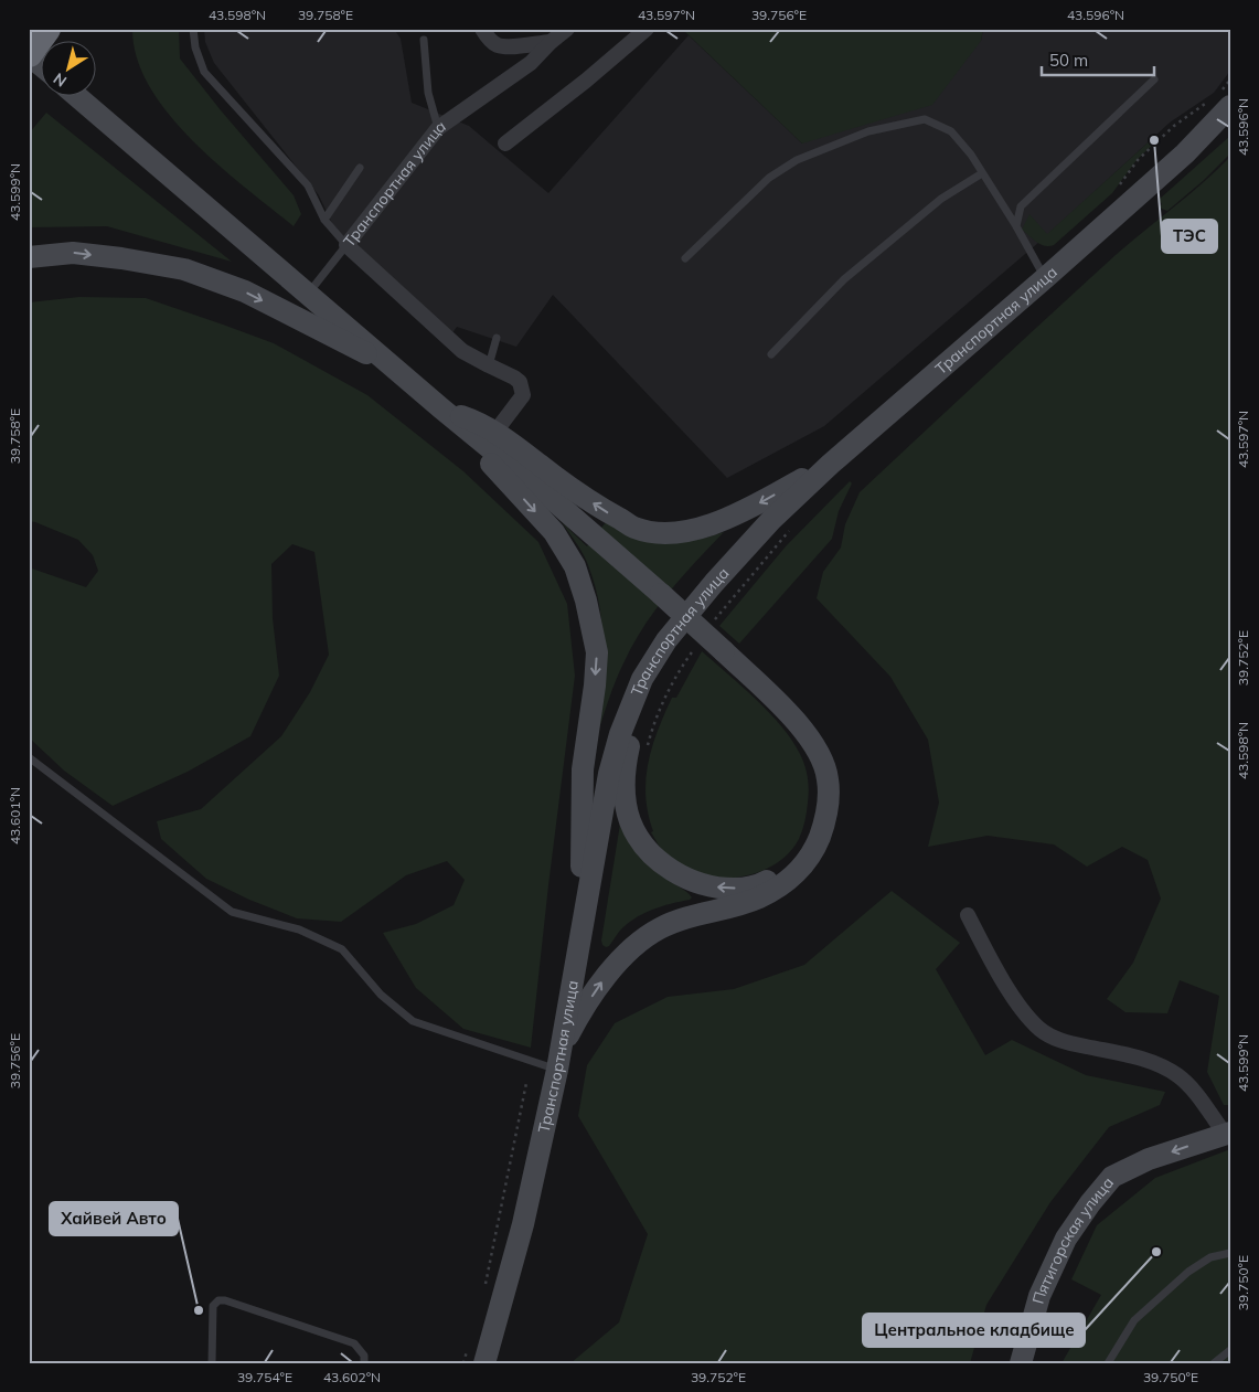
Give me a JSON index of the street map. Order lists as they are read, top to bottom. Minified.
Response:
{"streets":{"main road":["Транспортная улица","Пятигорская улица"]},"one_way":["Пятигорская улица"],"places":["ТЭС","Центральное кладбище","Хайвей Авто"],"scale_bar":"50 m","north":"bottom left","coordinates":["43.598°N","39.758°E","43.597°N","39.756°E","43.596°N","43.599°N","39.752°E","43.601°N","39.750°E","39.754°E","43.602°N"]}
